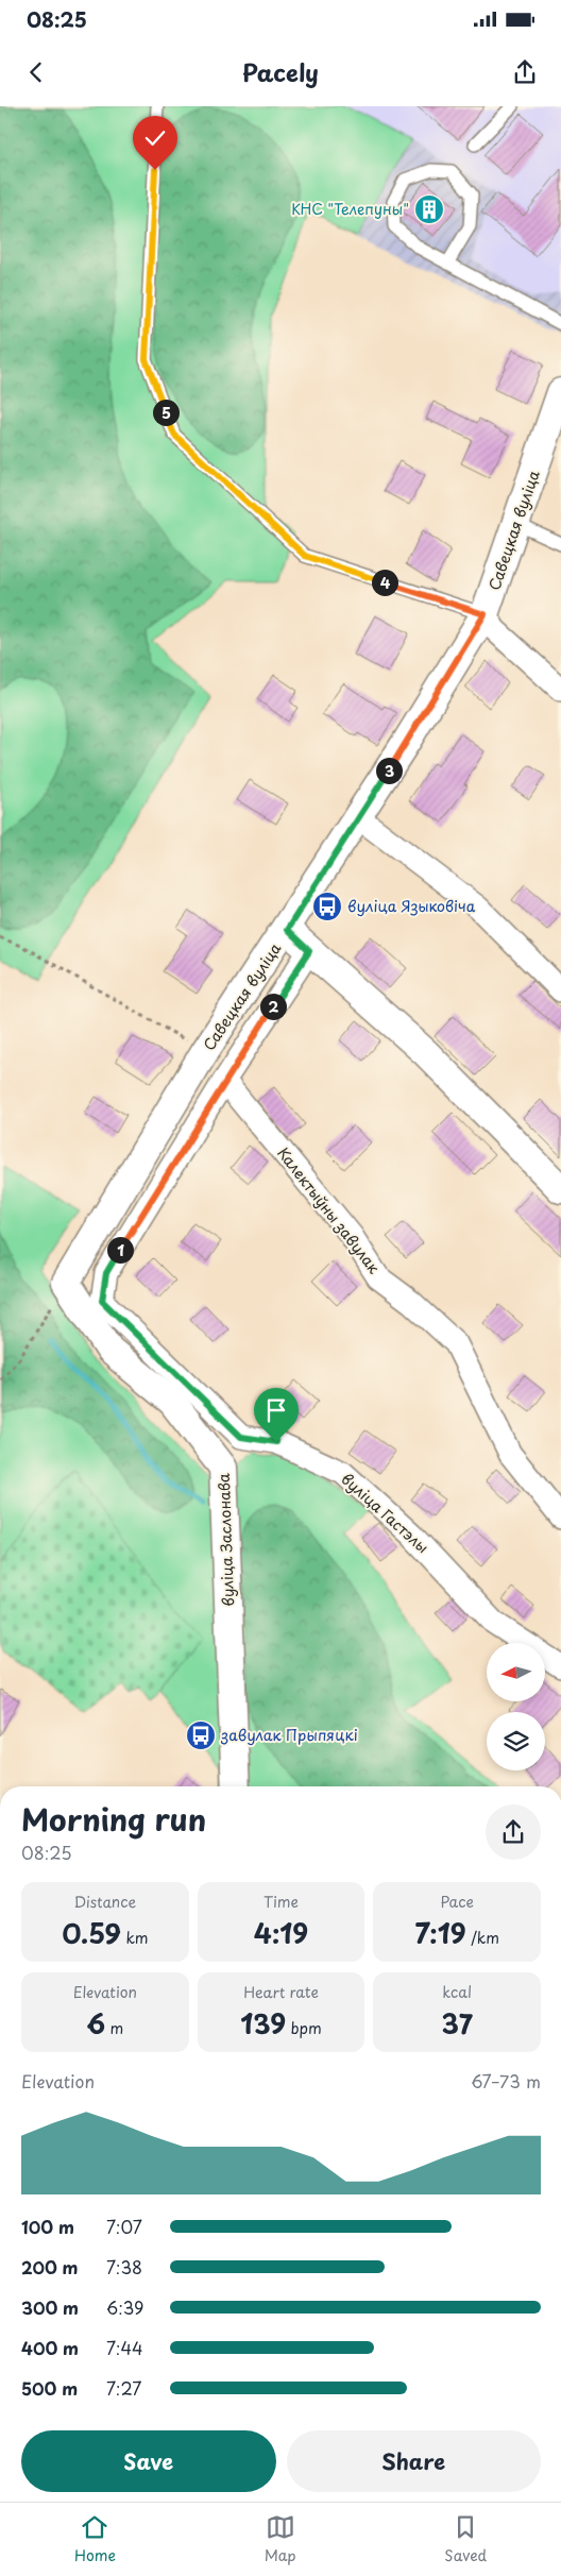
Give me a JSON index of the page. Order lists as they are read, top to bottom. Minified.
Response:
{"streets":{"street":["Савецкая вуліца","Калектыўны завулак","вуліца Гастэлы","вуліца Заслонава"]},"crossings":[["Савецкая вуліца","Калектыўны завулак"],["Савецкая вуліца","вуліца Гастэлы"],["Савецкая вуліца","вуліца Заслонава"]],"places":{"building":["КНС \"Телепуны\""],"bus stop":["вуліца Языковіча","завулак Прыпяцкі"]},"north":"left","page":{"status":"08:25","header":"Pacely","pins":["5","4","3","2","1"],"heading":["Morning run","08:25"],"stats":[["Distance","0.59 km"],["Time","4:19"],["Pace","7:19 /km"],["Elevation","6 m"],["Heart rate","139 bpm"],["kcal","37"]],"chart":["Elevation","67–73 m"],"list":[{"name":"100 m","note":"7:07"},{"name":"200 m","note":"7:38"},{"name":"300 m","note":"6:39"},{"name":"400 m","note":"7:44"},{"name":"500 m","note":"7:27"}],"buttons":["Save","Share"],"tabs":["Home","Map","Saved"]}}
